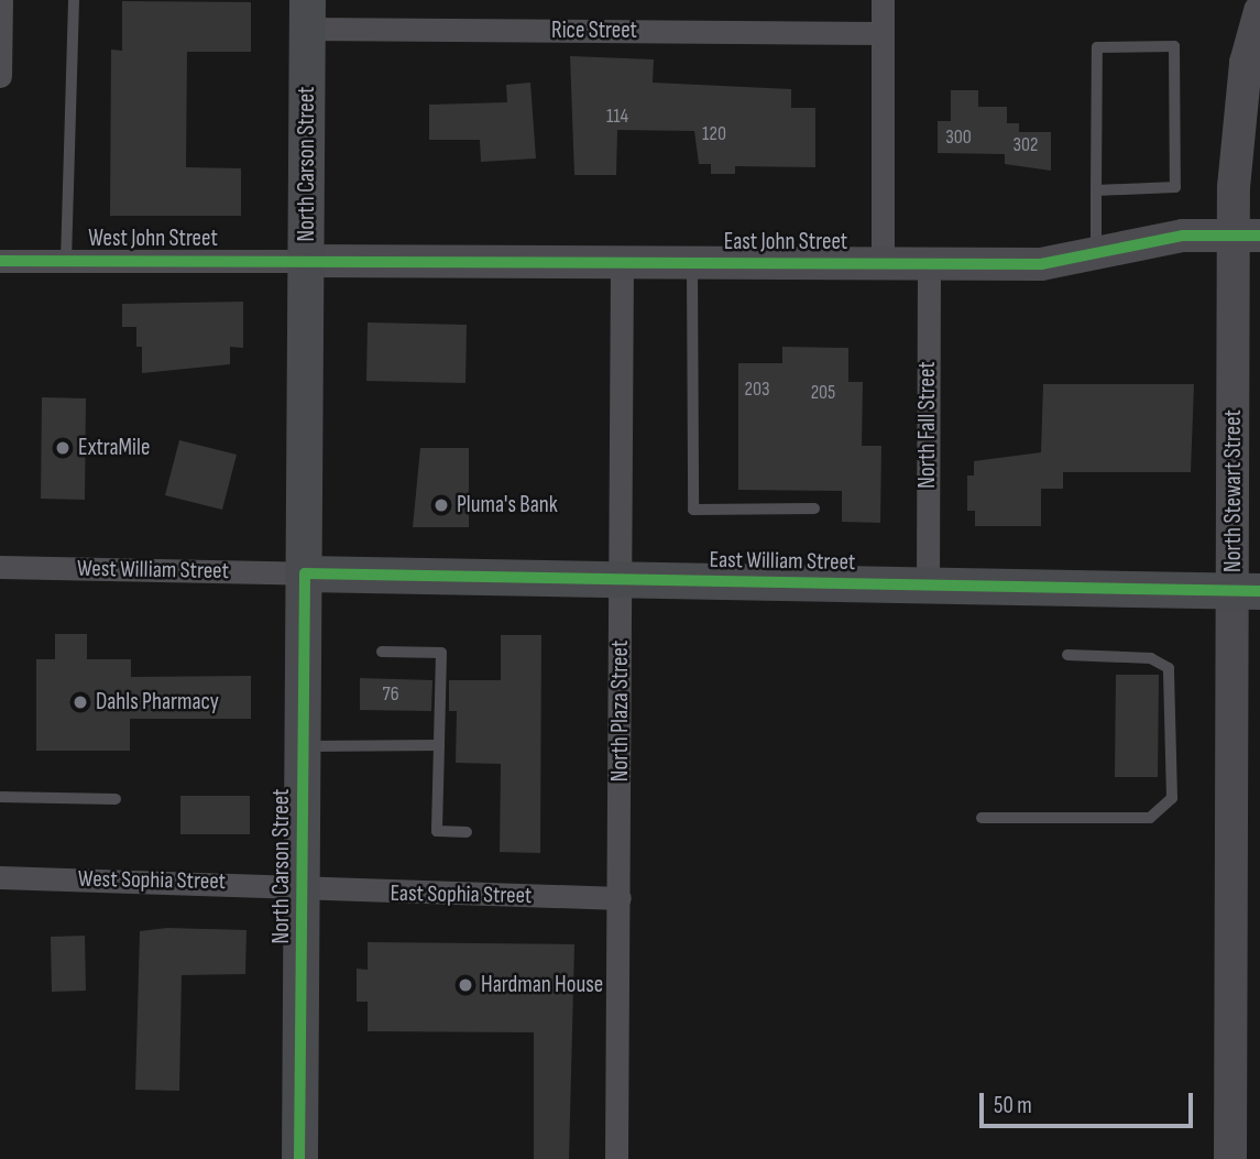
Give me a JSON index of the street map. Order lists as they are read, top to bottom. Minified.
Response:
{"streets":{"main road":["North Carson Street","East William Street"],"street":["Rice Street","West John Street","East John Street","North Fall Street","North Stewart Street","West William Street","North Plaza Street","West Sophia Street","East Sophia Street"]},"crossings":[["Rice Street","North Carson Street"],["North Carson Street","West John Street"],["North Carson Street","East John Street"],["North Carson Street","East William Street"],["North Carson Street","West William Street"],["North Carson Street","West Sophia Street"],["North Carson Street","East Sophia Street"],["West John Street","East John Street"],["East John Street","North Fall Street"],["East John Street","North Stewart Street"],["East John Street","North Plaza Street"],["North Fall Street","East William Street"],["North Stewart Street","East William Street"],["East William Street","West William Street"],["East William Street","North Plaza Street"],["North Plaza Street","East Sophia Street"],["West Sophia Street","East Sophia Street"]],"places":["ExtraMile","Pluma's Bank","Dahls Pharmacy","Hardman House"],"house_numbers":["114","120","300","302","203","205","76"],"scale_bar":"50 m"}
